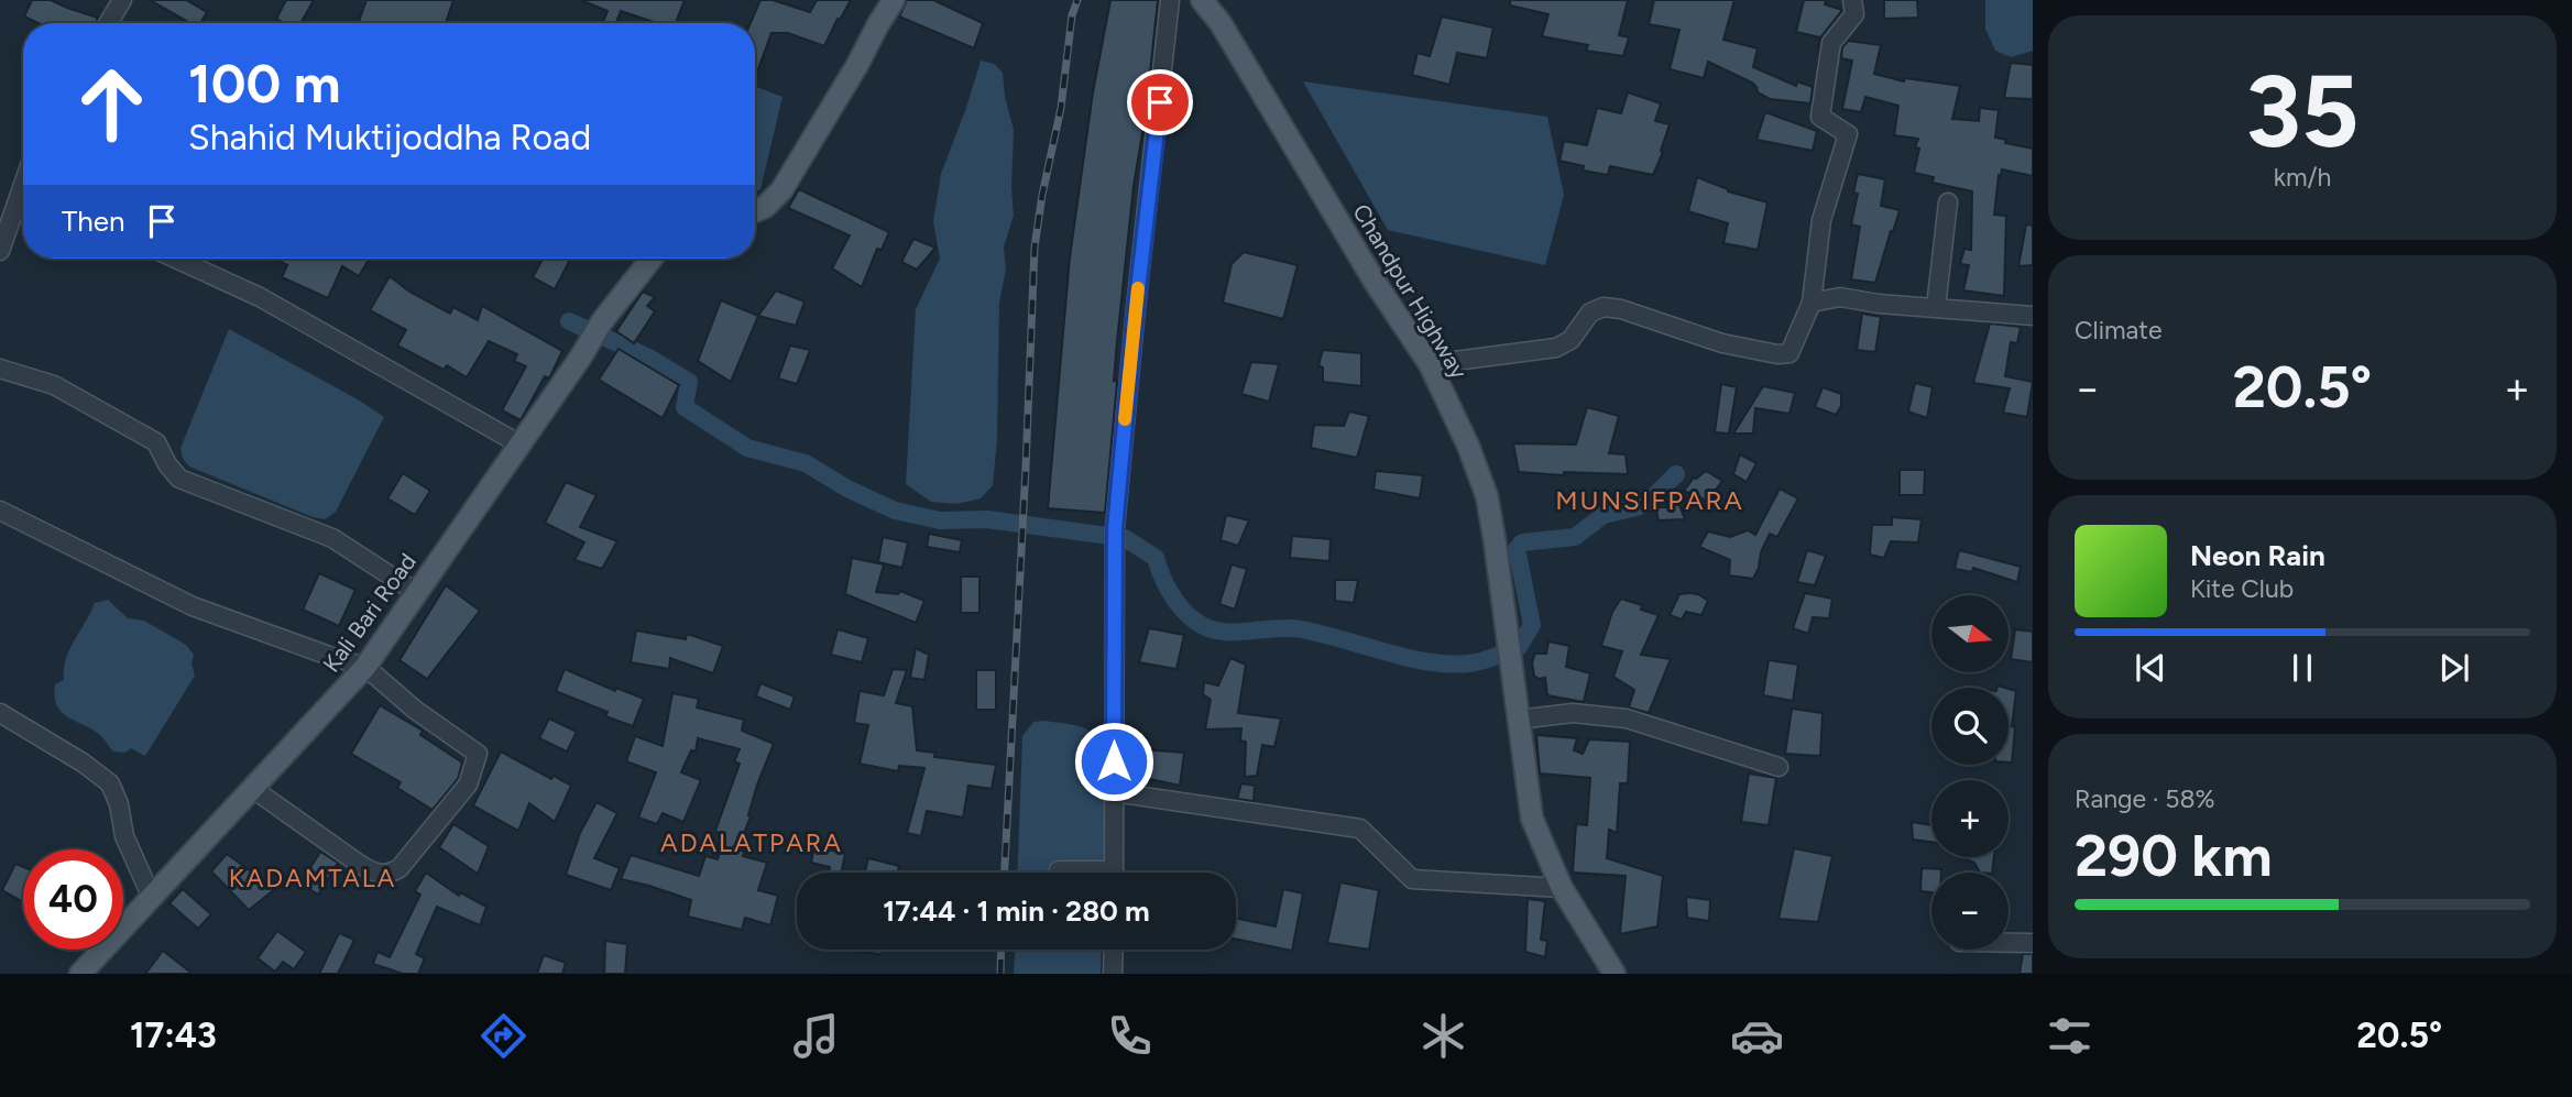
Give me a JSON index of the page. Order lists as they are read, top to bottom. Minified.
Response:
{"streets":{"main road":["Chandpur Highway","Kali Bari Road"]},"districts":["MUNSIFPARA","ADALATPARA","KADAMTALA"],"north":"right","page":{"tile":[["35","km/h"],"Climate",["Range · 58%","290 km"]],"turn":["100 m","Shahid Muktijoddha Road"],"then":"Then","heat":["−","20.5°","+"],"song":["Neon Rain","Kite Club"],"map_buttons":["+","−"],"limit":"40","trip":"17:44 · 1 min · 280 m","tabs":["17:43","20.5°"]}}
